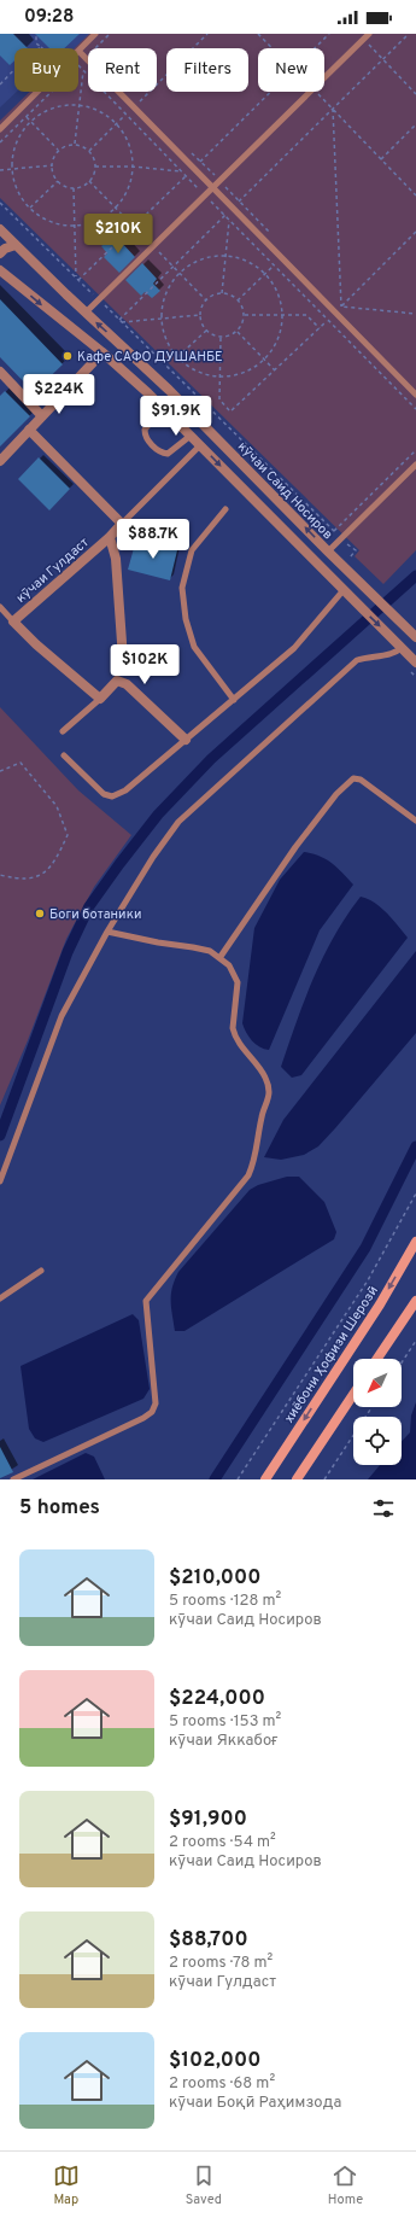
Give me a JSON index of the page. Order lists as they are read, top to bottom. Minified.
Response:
{"streets":{"main road":["хиёбони Ҳофизи Шерозӣ"],"street":["кӯчаи Саид Носиров","кӯчаи Гулдаст"]},"places":["Кафе САФО ДУШАНБЕ","Боги ботаники"],"north":"bottom left","page":{"status":"09:28","chip":["Buy","Rent","Filters","New"],"price":["$210K","$224K","$91.9K","$88.7K","$102K"],"heading":"5 homes","list":[{"name":"$210,000","note":"5 rooms · 128 m² · кӯчаи Саид Носиров"},{"name":"$224,000","note":"5 rooms · 153 m² · кӯчаи Яккабоғ"},{"name":"$91,900","note":"2 rooms · 54 m² · кӯчаи Саид Носиров"},{"name":"$88,700","note":"2 rooms · 78 m² · кӯчаи Гулдаст"},{"name":"$102,000","note":"2 rooms · 68 m² · кӯчаи Боқӣ Раҳимзода"}],"tabs":["Map","Saved","Home"]}}
